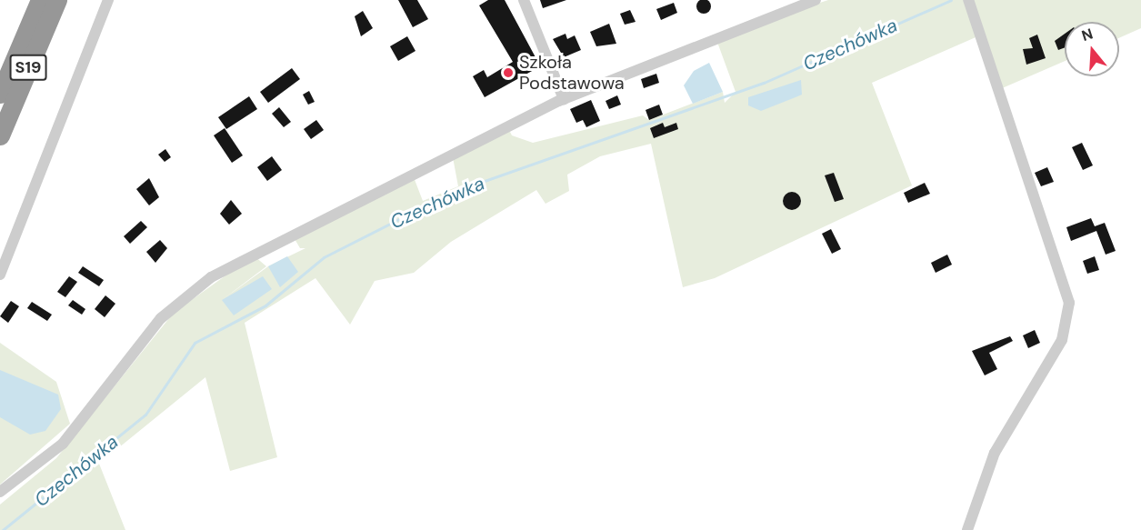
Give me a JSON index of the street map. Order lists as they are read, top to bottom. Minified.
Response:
{"streets":{"highway":["S19"]},"water":["Czechówka"],"places":["Szkoła Podstawowa"],"north":"top"}
